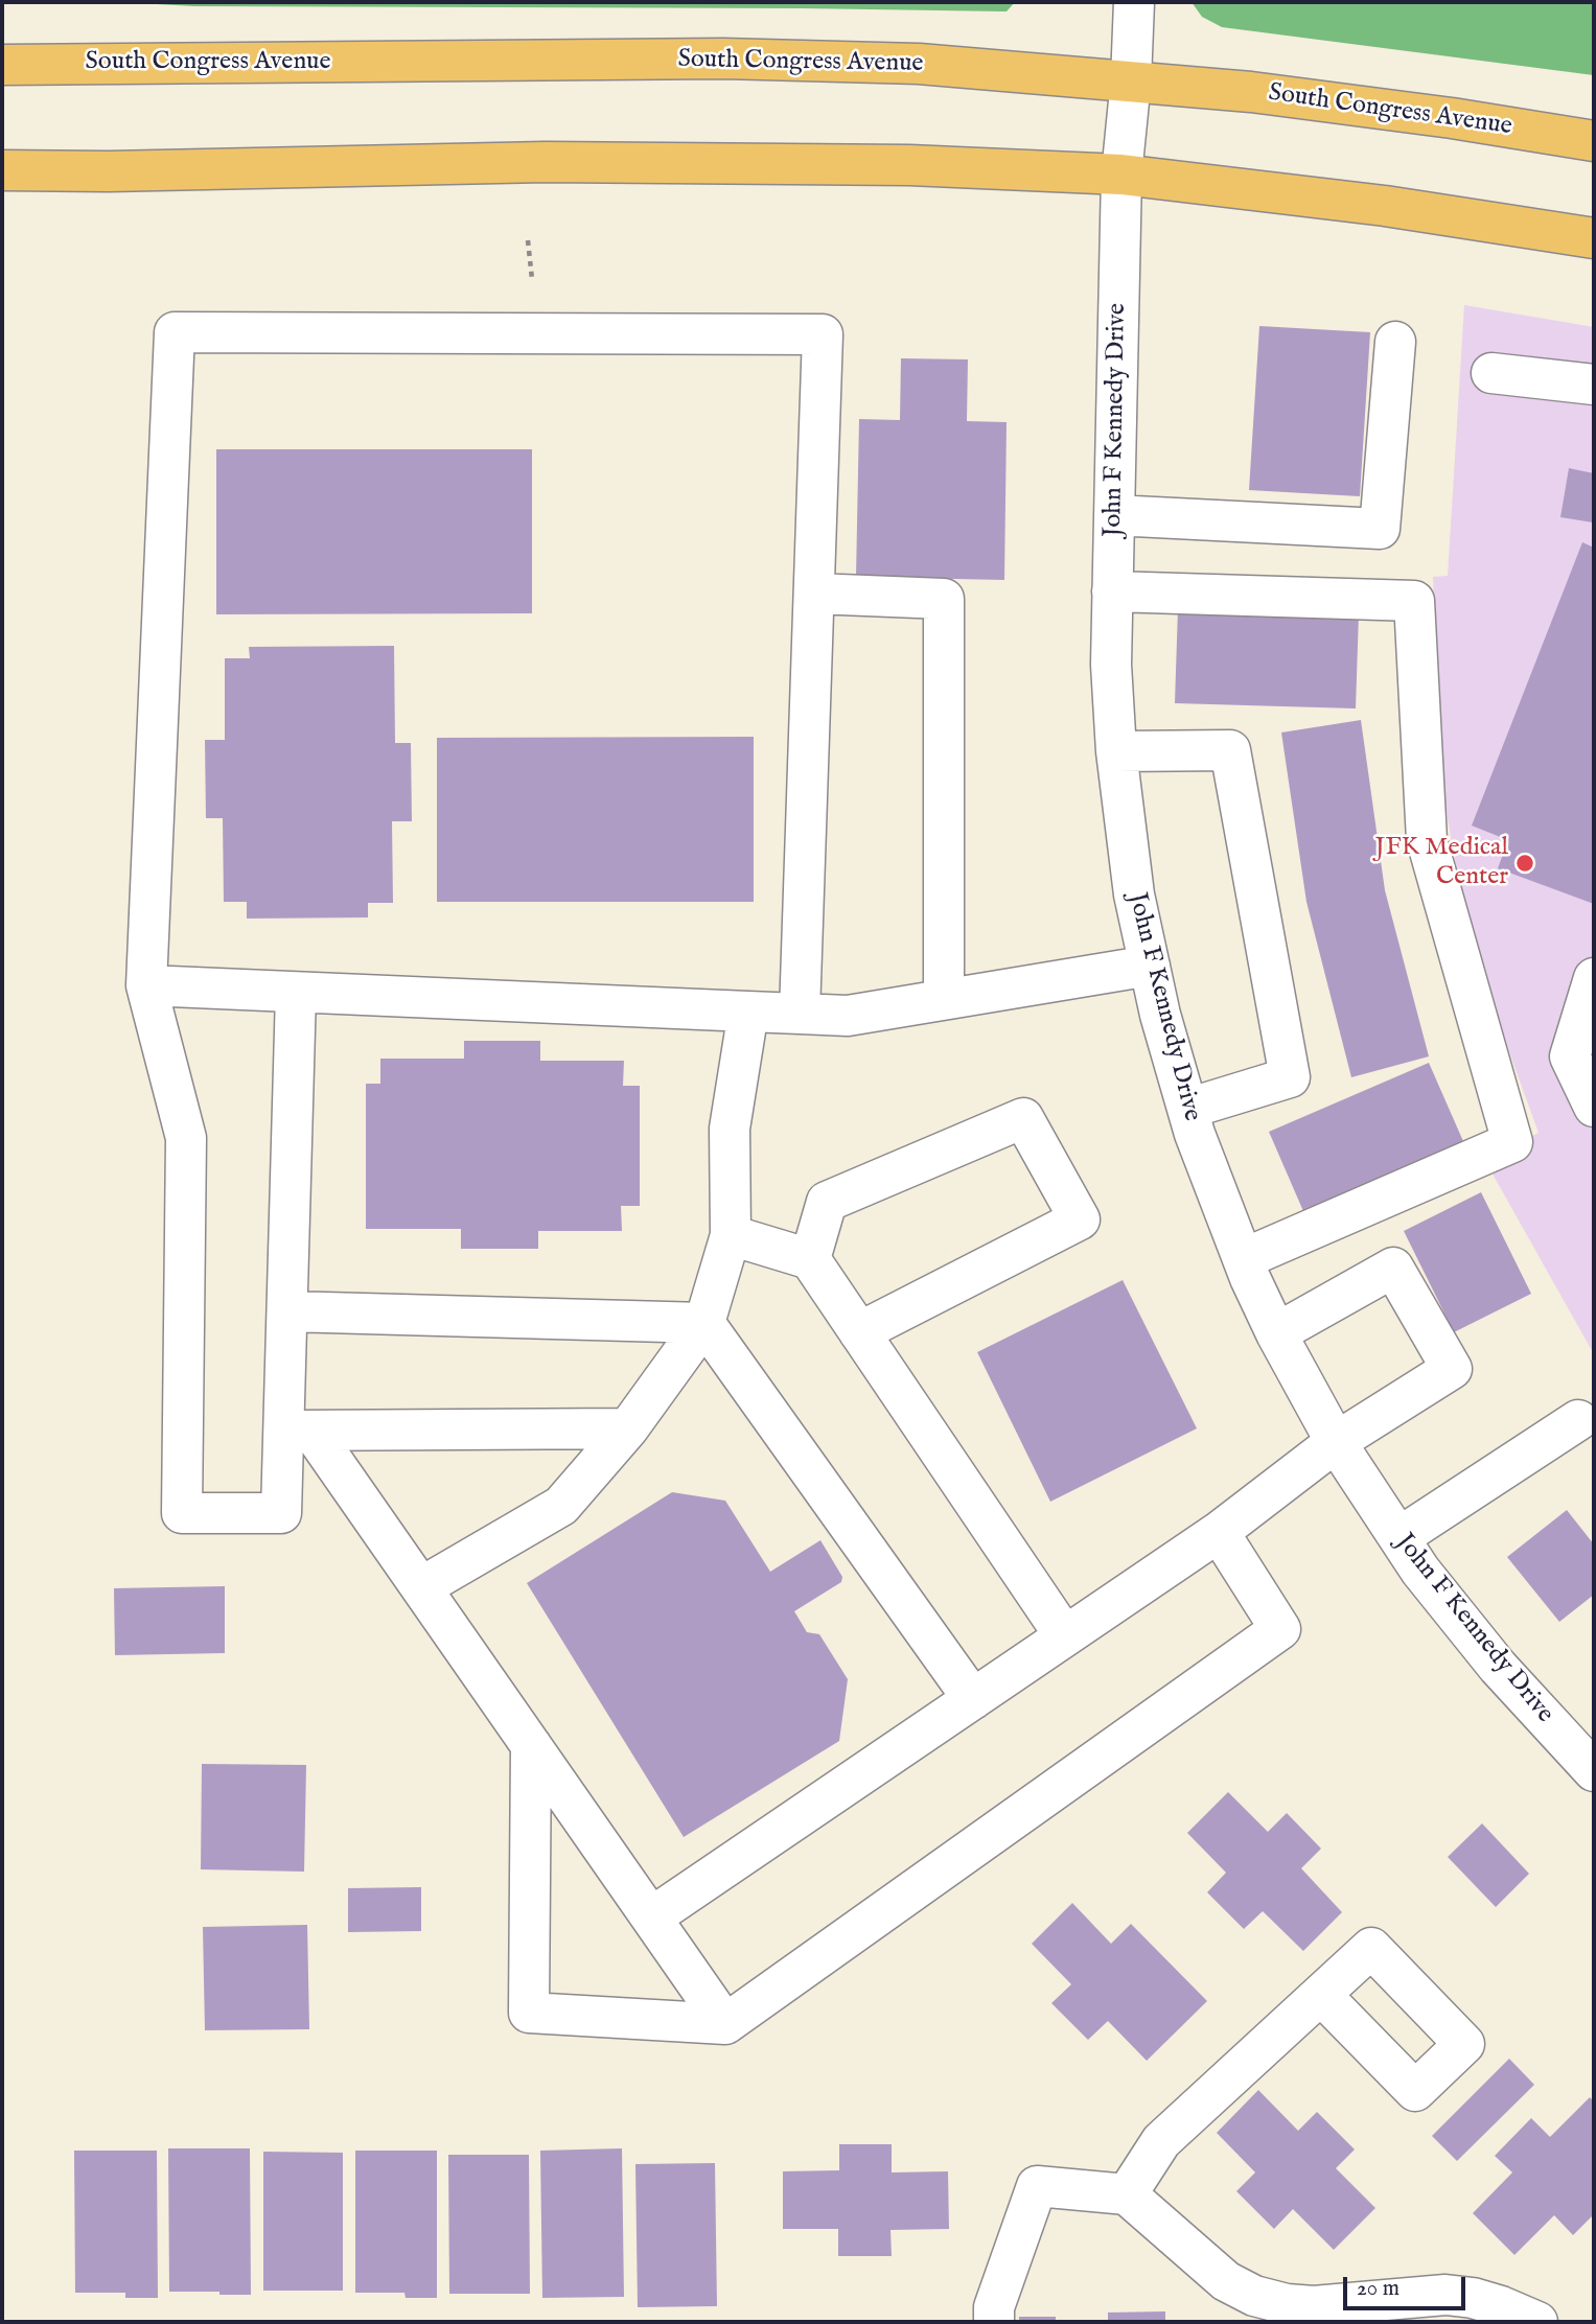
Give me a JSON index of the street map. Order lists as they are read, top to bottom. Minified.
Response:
{"streets":{"main road":["South Congress Avenue"],"street":["John F Kennedy Drive"]},"crossings":[["South Congress Avenue","John F Kennedy Drive"]],"places":["JFK Medical Center"],"scale_bar":"20 m"}
